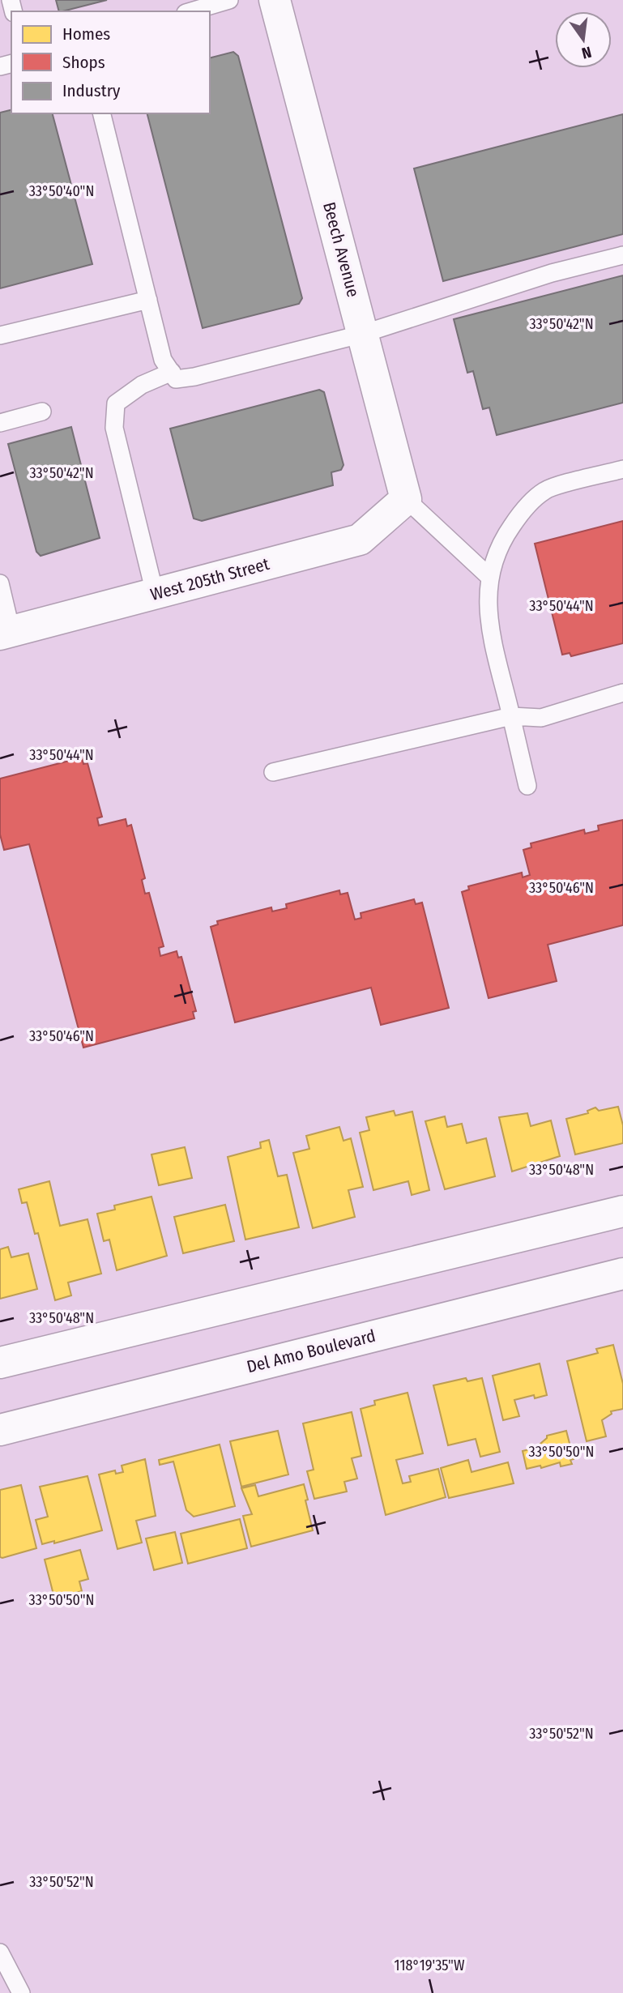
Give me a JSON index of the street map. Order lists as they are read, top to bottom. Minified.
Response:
{"streets":{"main road":["Beech Avenue","West 205th Street","Del Amo Boulevard"]},"crossings":[["Beech Avenue","West 205th Street"]],"legend":["Homes","Shops","Industry"],"north":"bottom","coordinates":["33°50'40\"N","33°50'42\"N","33°50'44\"N","33°50'46\"N","33°50'48\"N","33°50'50\"N","33°50'52\"N","118°19'35\"W"]}
